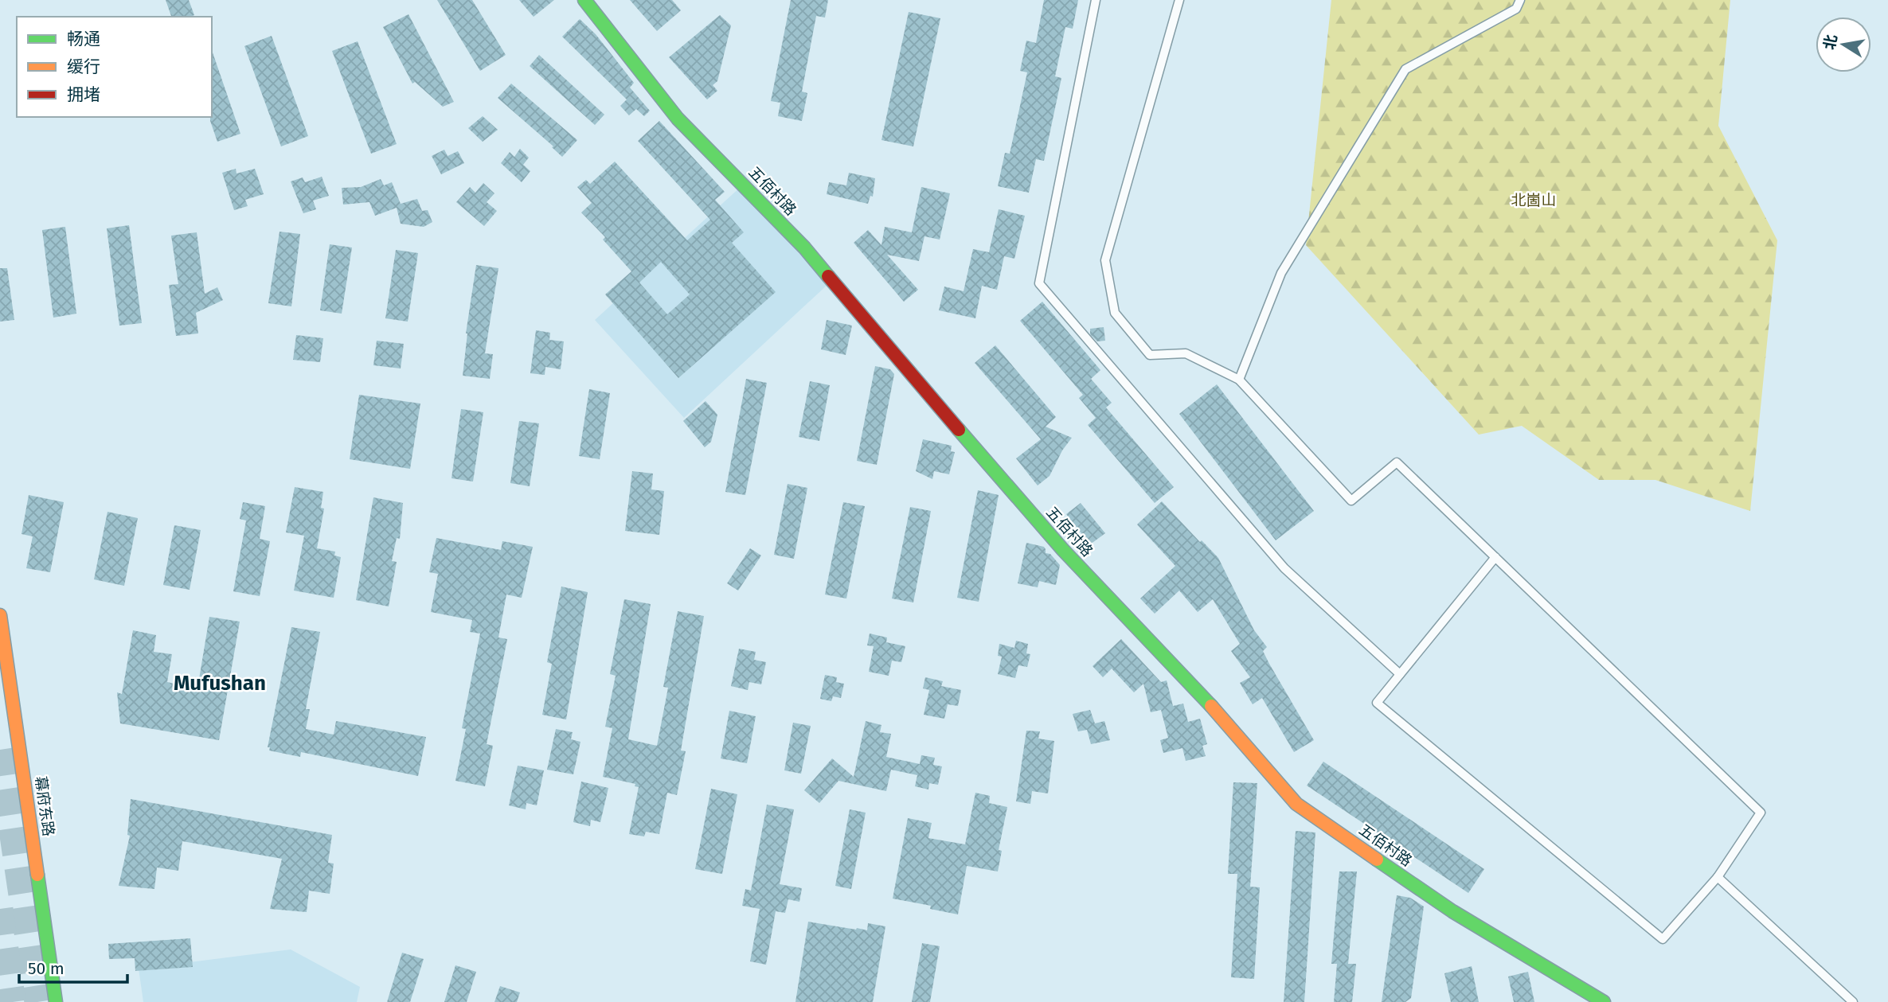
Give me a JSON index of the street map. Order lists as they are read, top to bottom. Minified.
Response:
{"streets":{"street":["五佰村路","幕府东路"]},"districts":["Mufushan"],"parks":["北崮山"],"legend":["畅通","缓行","拥堵"],"scale_bar":"50 m","north":"left"}
